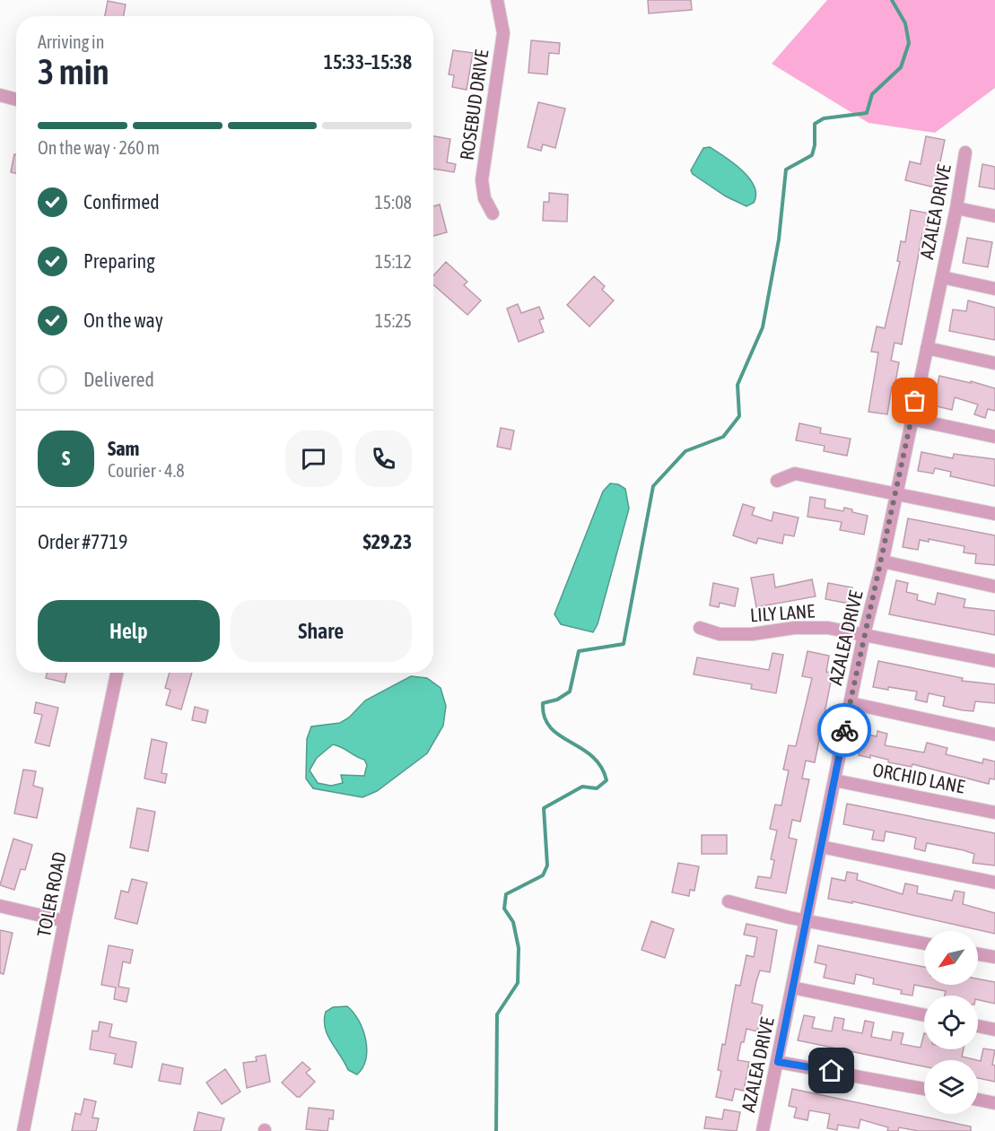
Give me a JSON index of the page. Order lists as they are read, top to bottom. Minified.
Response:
{"streets":{"street":["ROSEBUD DRIVE","AZALEA DRIVE","LILY LANE","ORCHID LANE","TOLER ROAD"]},"crossings":[["AZALEA DRIVE","LILY LANE"],["AZALEA DRIVE","ORCHID LANE"]],"north":"bottom left","page":{"heading":["3 min","Arriving in","15:33–15:38"],"panel":["Sam","Courier · 4.8","Order #7719","$29.23"],"bar":"On the way · 260 m","list":[["Confirmed","15:08"],["Preparing","15:12"],["On the way","15:25"],"Delivered"],"round":"S","buttons":["Help","Share"]}}
